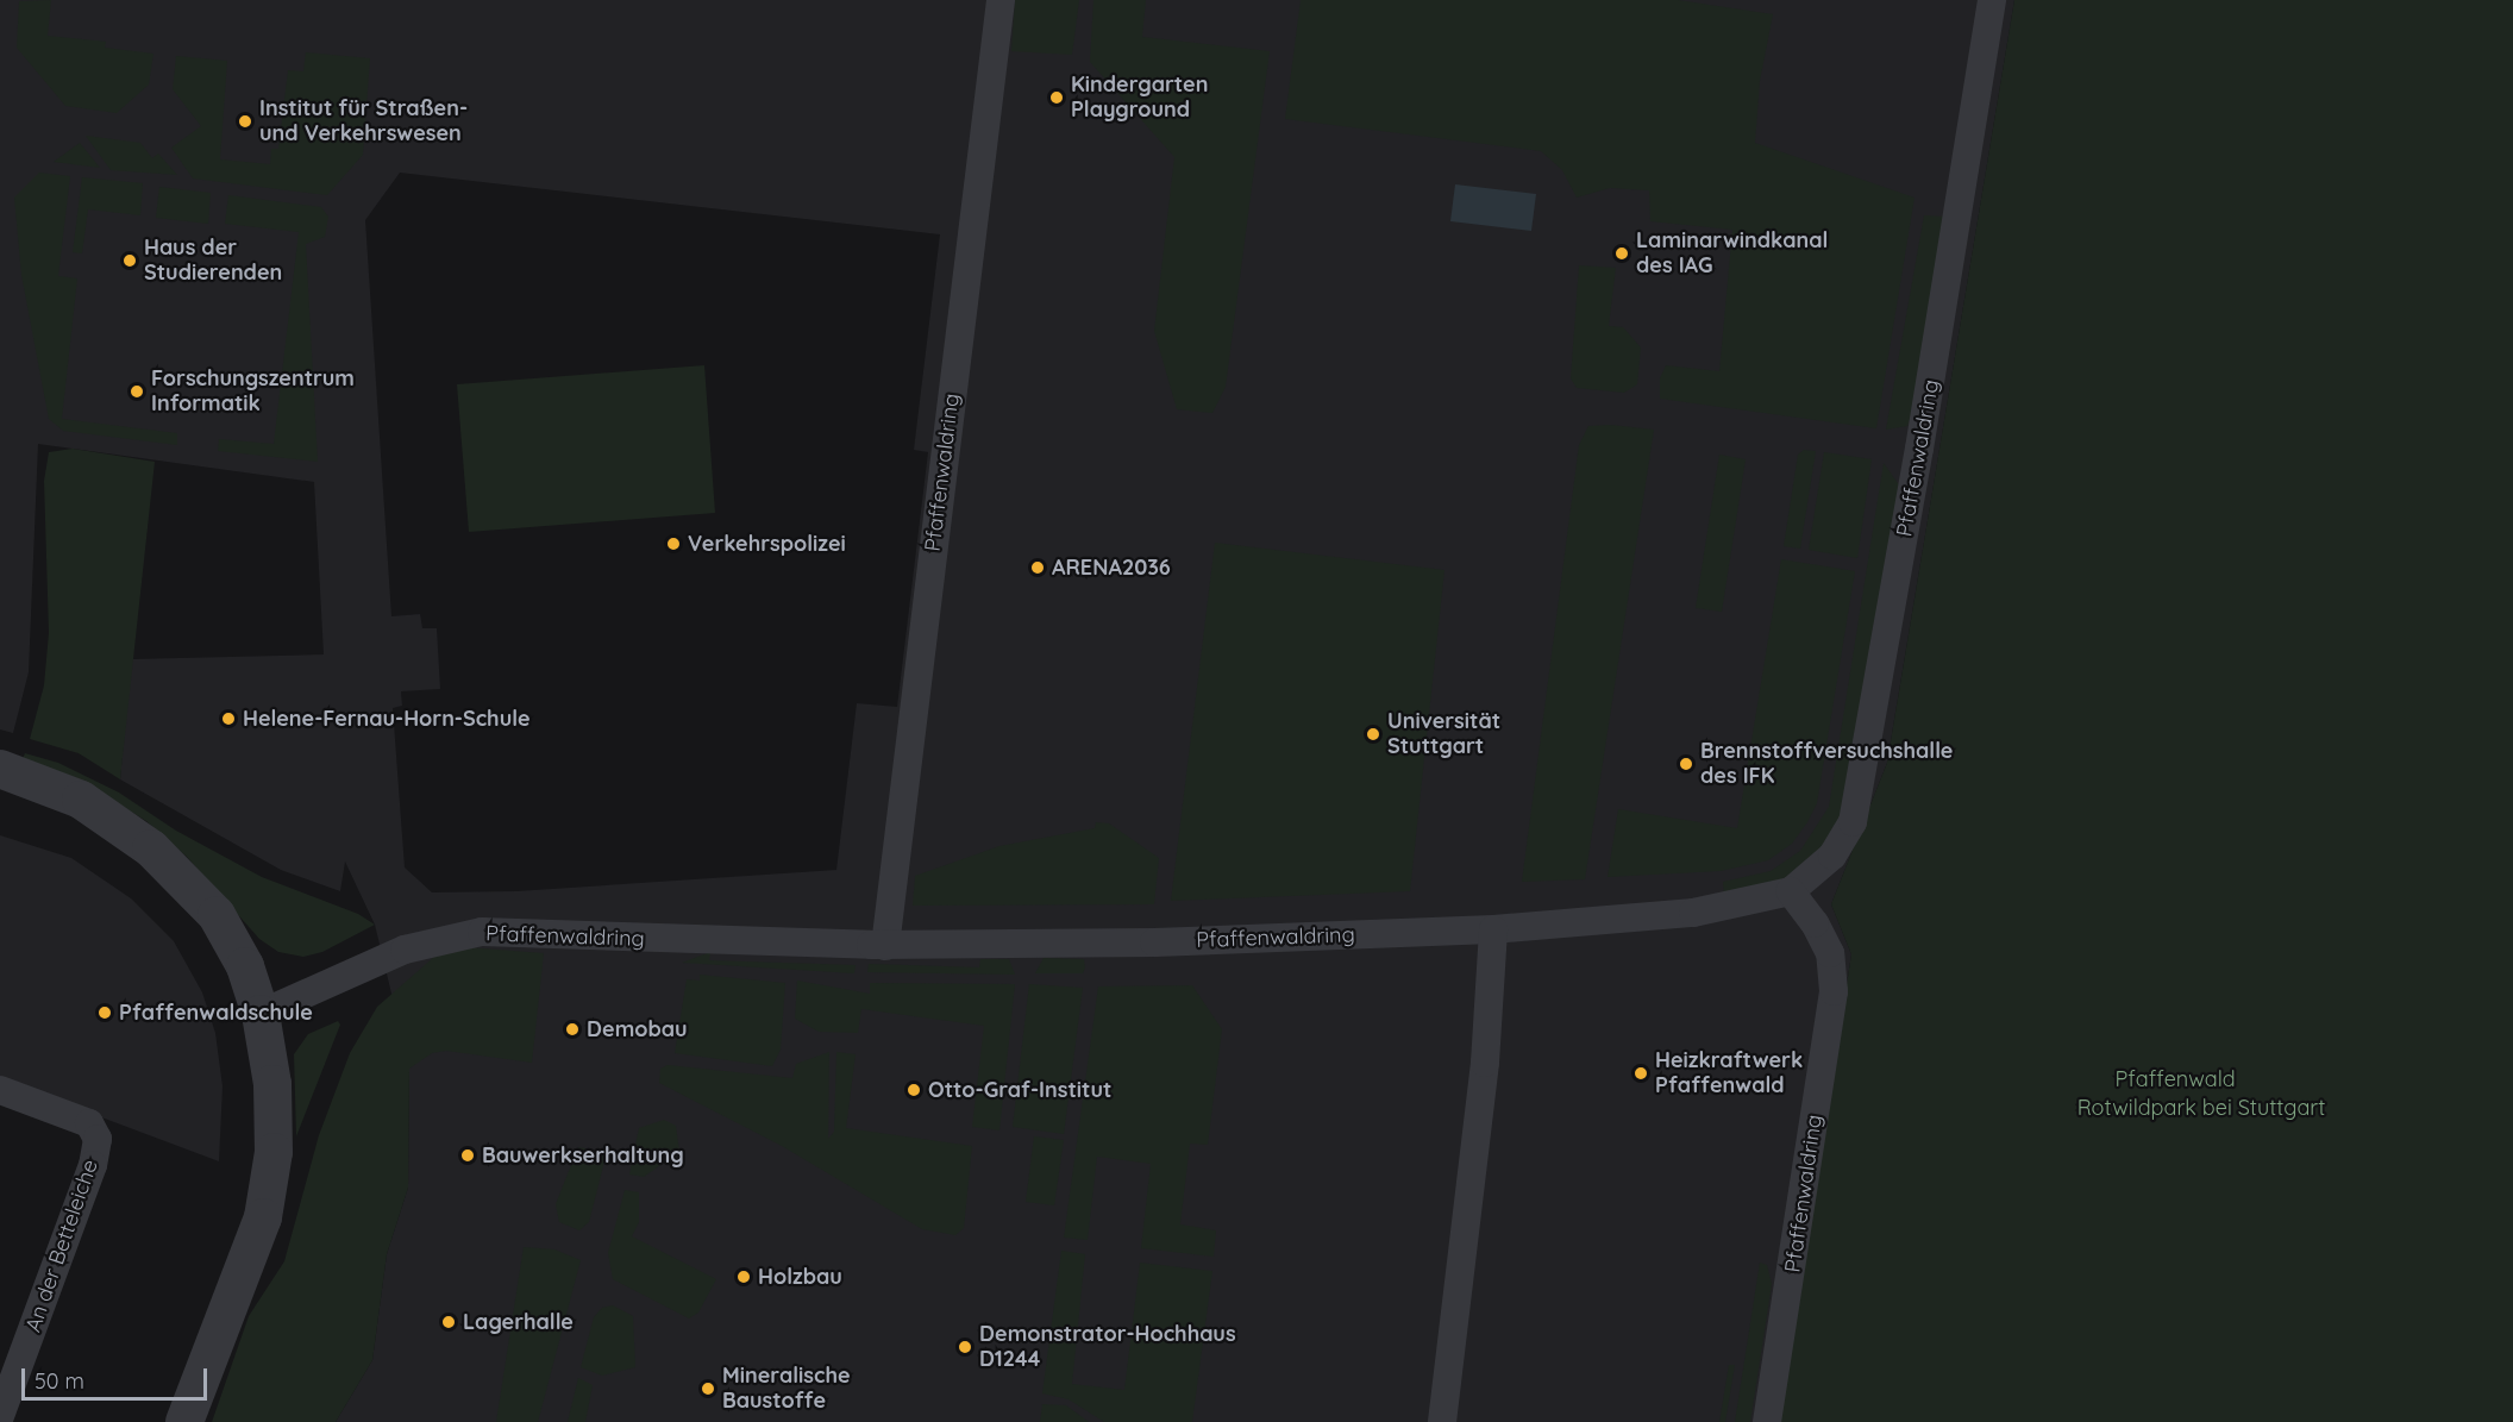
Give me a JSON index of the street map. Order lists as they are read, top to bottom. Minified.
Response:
{"streets":{"street":["Pfaffenwaldring","An der Betteleiche"]},"parks":["Pfaffenwald","Rotwildpark bei Stuttgart"],"places":["Kindergarten Playground","Institut für Straßen- und Verkehrswesen","Laminarwindkanal des IAG","Haus der Studierenden","Forschungszentrum Informatik","Verkehrspolizei","ARENA2036","Helene-Fernau-Horn-Schule","Universität Stuttgart","Brennstoffversuchshalle des IFK","Pfaffenwaldschule","Demobau","Heizkraftwerk Pfaffenwald","Otto-Graf-Institut","Bauwerkserhaltung","Holzbau","Lagerhalle","Demonstrator-Hochhaus D1244","Mineralische Baustoffe"],"scale_bar":"50 m"}
